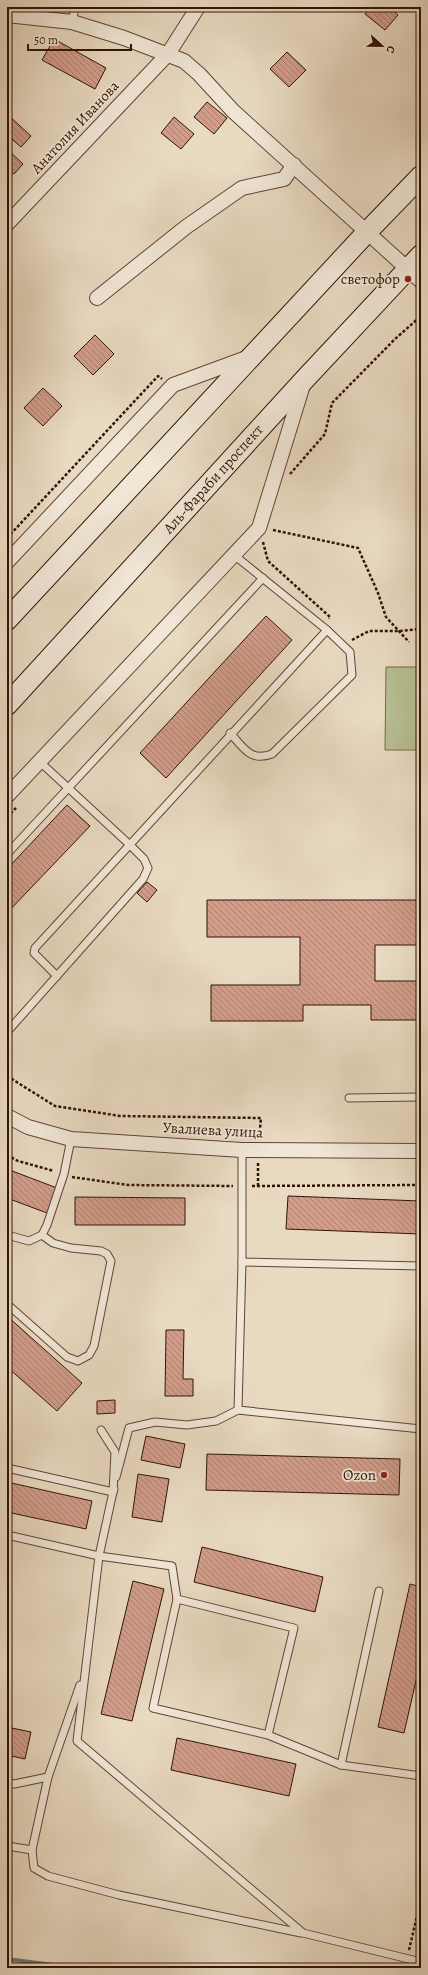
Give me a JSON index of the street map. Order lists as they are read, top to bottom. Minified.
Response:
{"streets":{"street":["Анатолия Иванова","Аль-Фараби проспект","Увалиева улица"]},"places":["светофор","Ozon"],"scale_bar":"50 m","north":"right"}
